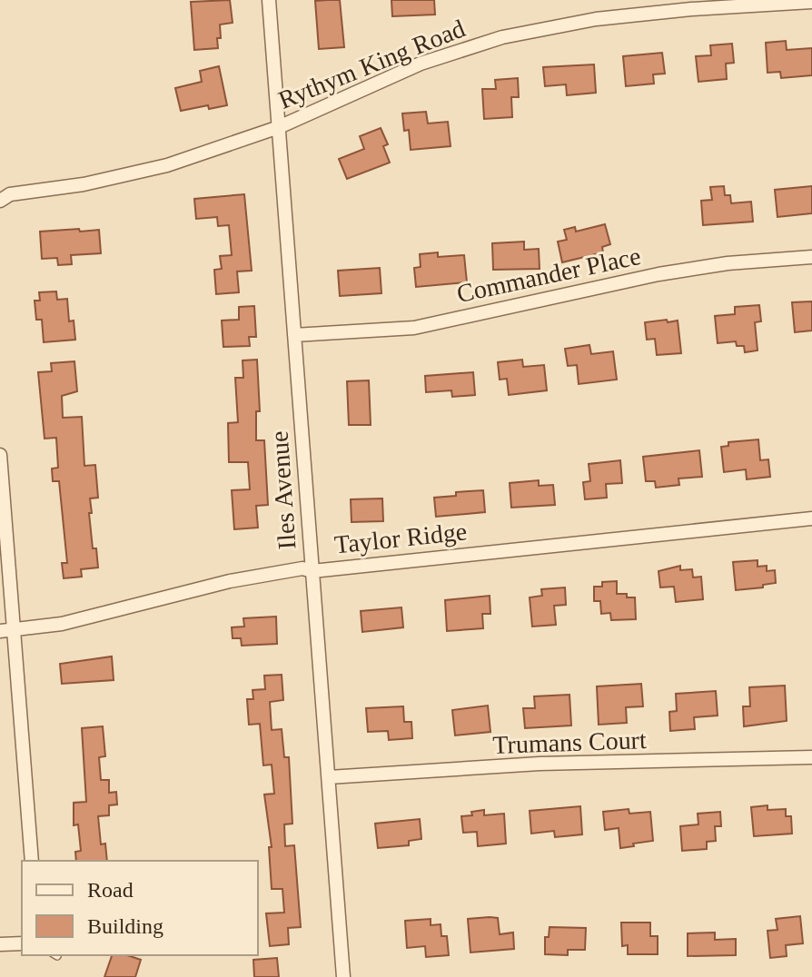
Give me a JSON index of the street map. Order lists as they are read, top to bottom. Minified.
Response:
{"streets":{"street":["Rythym King Road","Commander Place","Iles Avenue","Taylor Ridge","Trumans Court"]},"crossings":[["Rythym King Road","Iles Avenue"],["Commander Place","Iles Avenue"],["Iles Avenue","Taylor Ridge"],["Iles Avenue","Trumans Court"]],"legend":["Road","Building"]}
